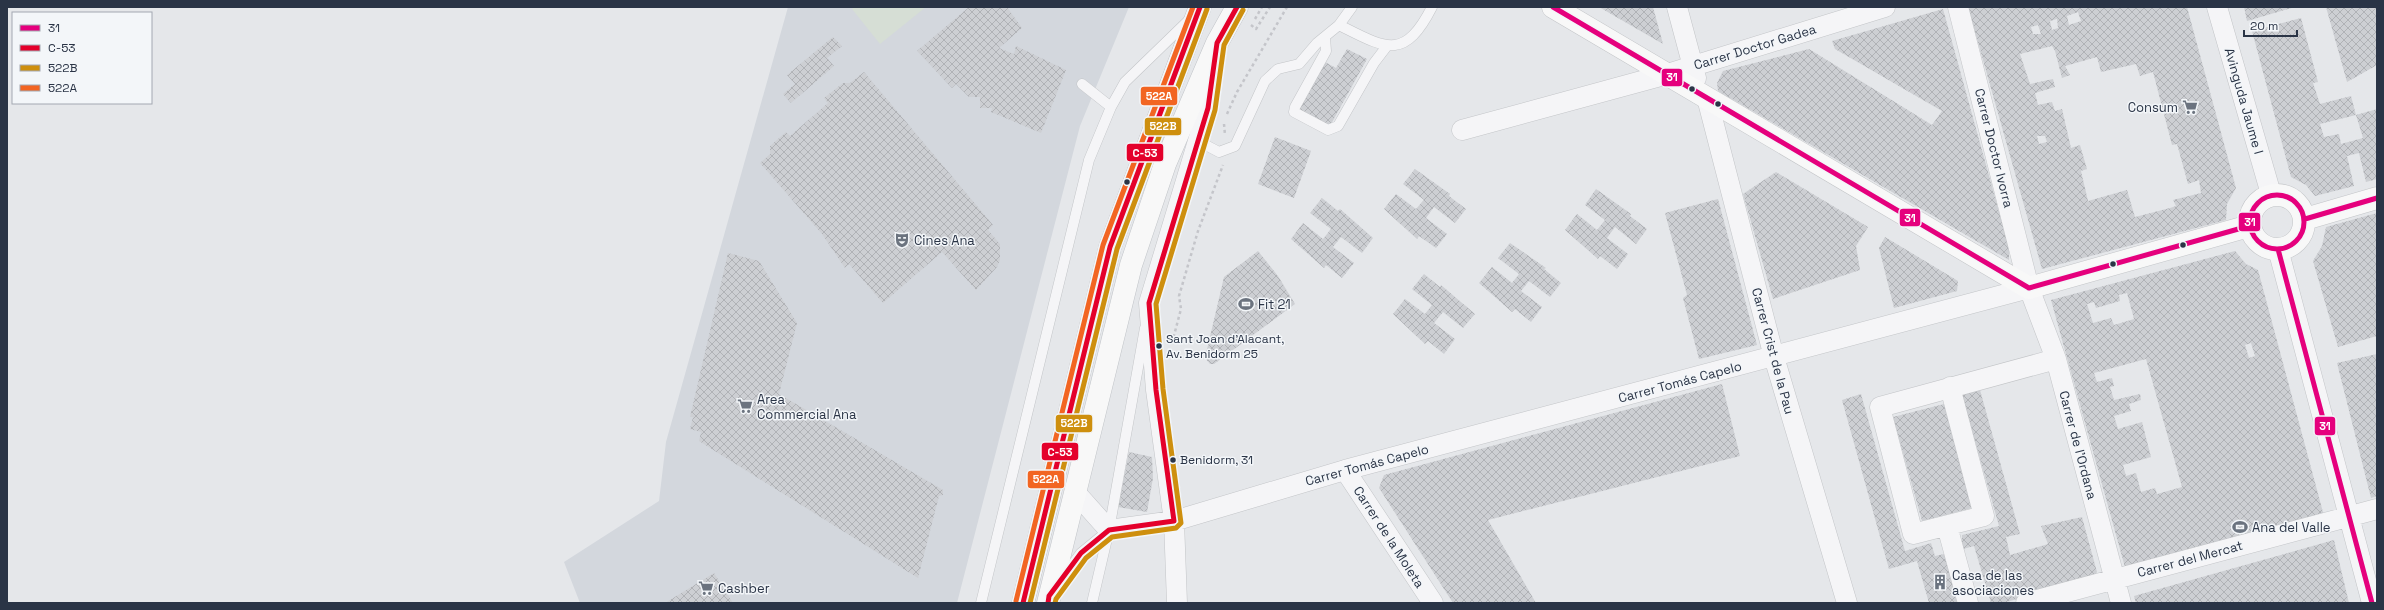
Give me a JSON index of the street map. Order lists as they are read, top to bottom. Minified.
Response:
{"streets":{"main road":["Carrer Tomás Capelo"],"street":["Carrer Doctor Gadea","Avinguda Jaume I","Carrer Doctor Ivorra","Carrer Crist de la Pau","Carrer de l'Ordana","Carrer de la Moleta","Carrer del Mercat"]},"crossings":[["Carrer Doctor Gadea","Carrer Crist de la Pau"],["Avinguda Jaume I","Carrer Tomás Capelo"],["Carrer Doctor Ivorra","Carrer Tomás Capelo"],["Carrer Doctor Ivorra","Carrer de l'Ordana"],["Carrer Crist de la Pau","Carrer Tomás Capelo"],["Carrer Tomás Capelo","Carrer de l'Ordana"],["Carrer Tomás Capelo","Carrer de la Moleta"],["Carrer de l'Ordana","Carrer del Mercat"]],"places":{"supermarket":["Consum","Area Commercial Ana","Cashber"],"theatre":["Cines Ana"],"sports":["Fit 21","Ana del Valle"],"other":["Sant Joan d'Alacant, Av. Benidorm 25","Benidorm, 31"],"building":["Casa de las asociaciones"]},"lines":["transit line 31","transit line C-53","transit line 522A","transit line 522B"],"legend":["31","C-53","522B","522A"],"scale_bar":"20 m"}
